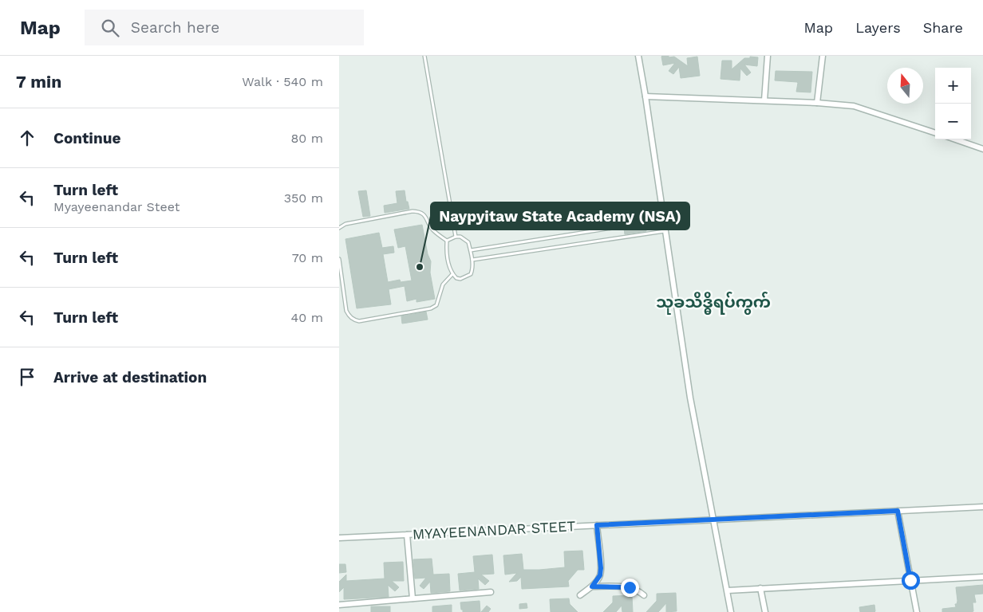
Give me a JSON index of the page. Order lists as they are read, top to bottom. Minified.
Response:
{"streets":{"street":["MYAYEENANDAR STEET"]},"districts":["သုခသိဒ္ဓိရပ်ကွက်"],"places":["Naypyitaw State Academy (NSA)"],"north":"top","page":{"header":"Map","search":"Search here","nav":["Map","Layers","Share"],"heading":["7 min","Walk · 540 m"],"map_buttons":["+","−"],"list":[["Continue","80 m"],["Turn left","Myayeenandar Steet","350 m"],["Turn left","70 m"],["Turn left","40 m"],"Arrive at destination"]}}
